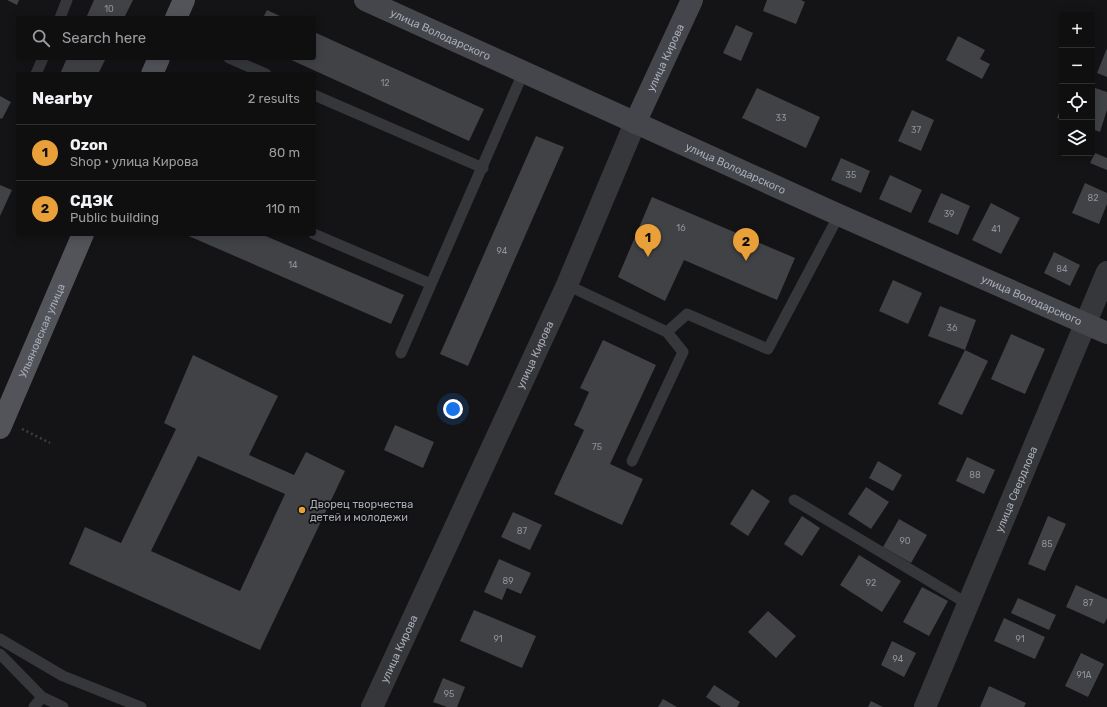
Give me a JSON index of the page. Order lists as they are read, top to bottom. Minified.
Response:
{"streets":{"main road":["улица Володарского","улица Кирова","Ульяновская улица"],"street":["улица Свердлова"]},"crossings":[["улица Володарского","улица Кирова"],["улица Володарского","улица Свердлова"]],"places":["Дворец творчества детей и молодежи"],"house_numbers":["10","12","33","37","35","82","39","16","41","94","14","84","36","75","88","87","90","85","89","92","87","91","91","94","91А","95"],"page":{"map_buttons":["+","−"],"search":"Search here","heading":["Nearby","2 results"],"list":[{"mark":"1","name":"Ozon","note":"Shop · улица Кирова","value":"80 m"},{"mark":"2","name":"СДЭК","note":"Public building","value":"110 m"}],"pins":["1","2"]}}
